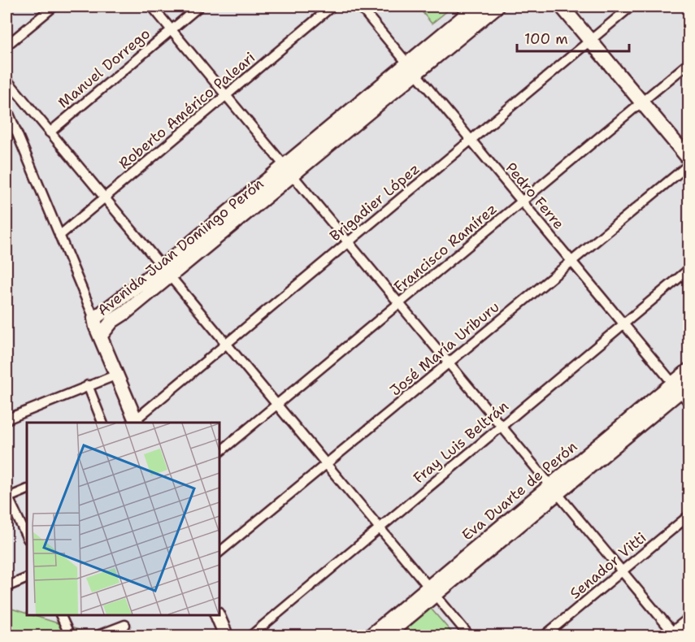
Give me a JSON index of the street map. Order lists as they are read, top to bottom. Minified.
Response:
{"streets":{"street":["Manuel Dorrego","Roberto Américo Paleari","Pedro Ferre","Brigadier López","Avenida Juan Domingo Perón","Francisco Ramírez","José María Uriburu","Fray Luis Beltrán","Eva Duarte de Perón","Senador Vitti"]},"crossings":[["Pedro Ferre","Brigadier López"],["Pedro Ferre","Avenida Juan Domingo Perón"],["Pedro Ferre","Francisco Ramírez"],["Pedro Ferre","José María Uriburu"],["Pedro Ferre","Fray Luis Beltrán"],["Pedro Ferre","Eva Duarte de Perón"]],"scale_bar":"100 m"}
